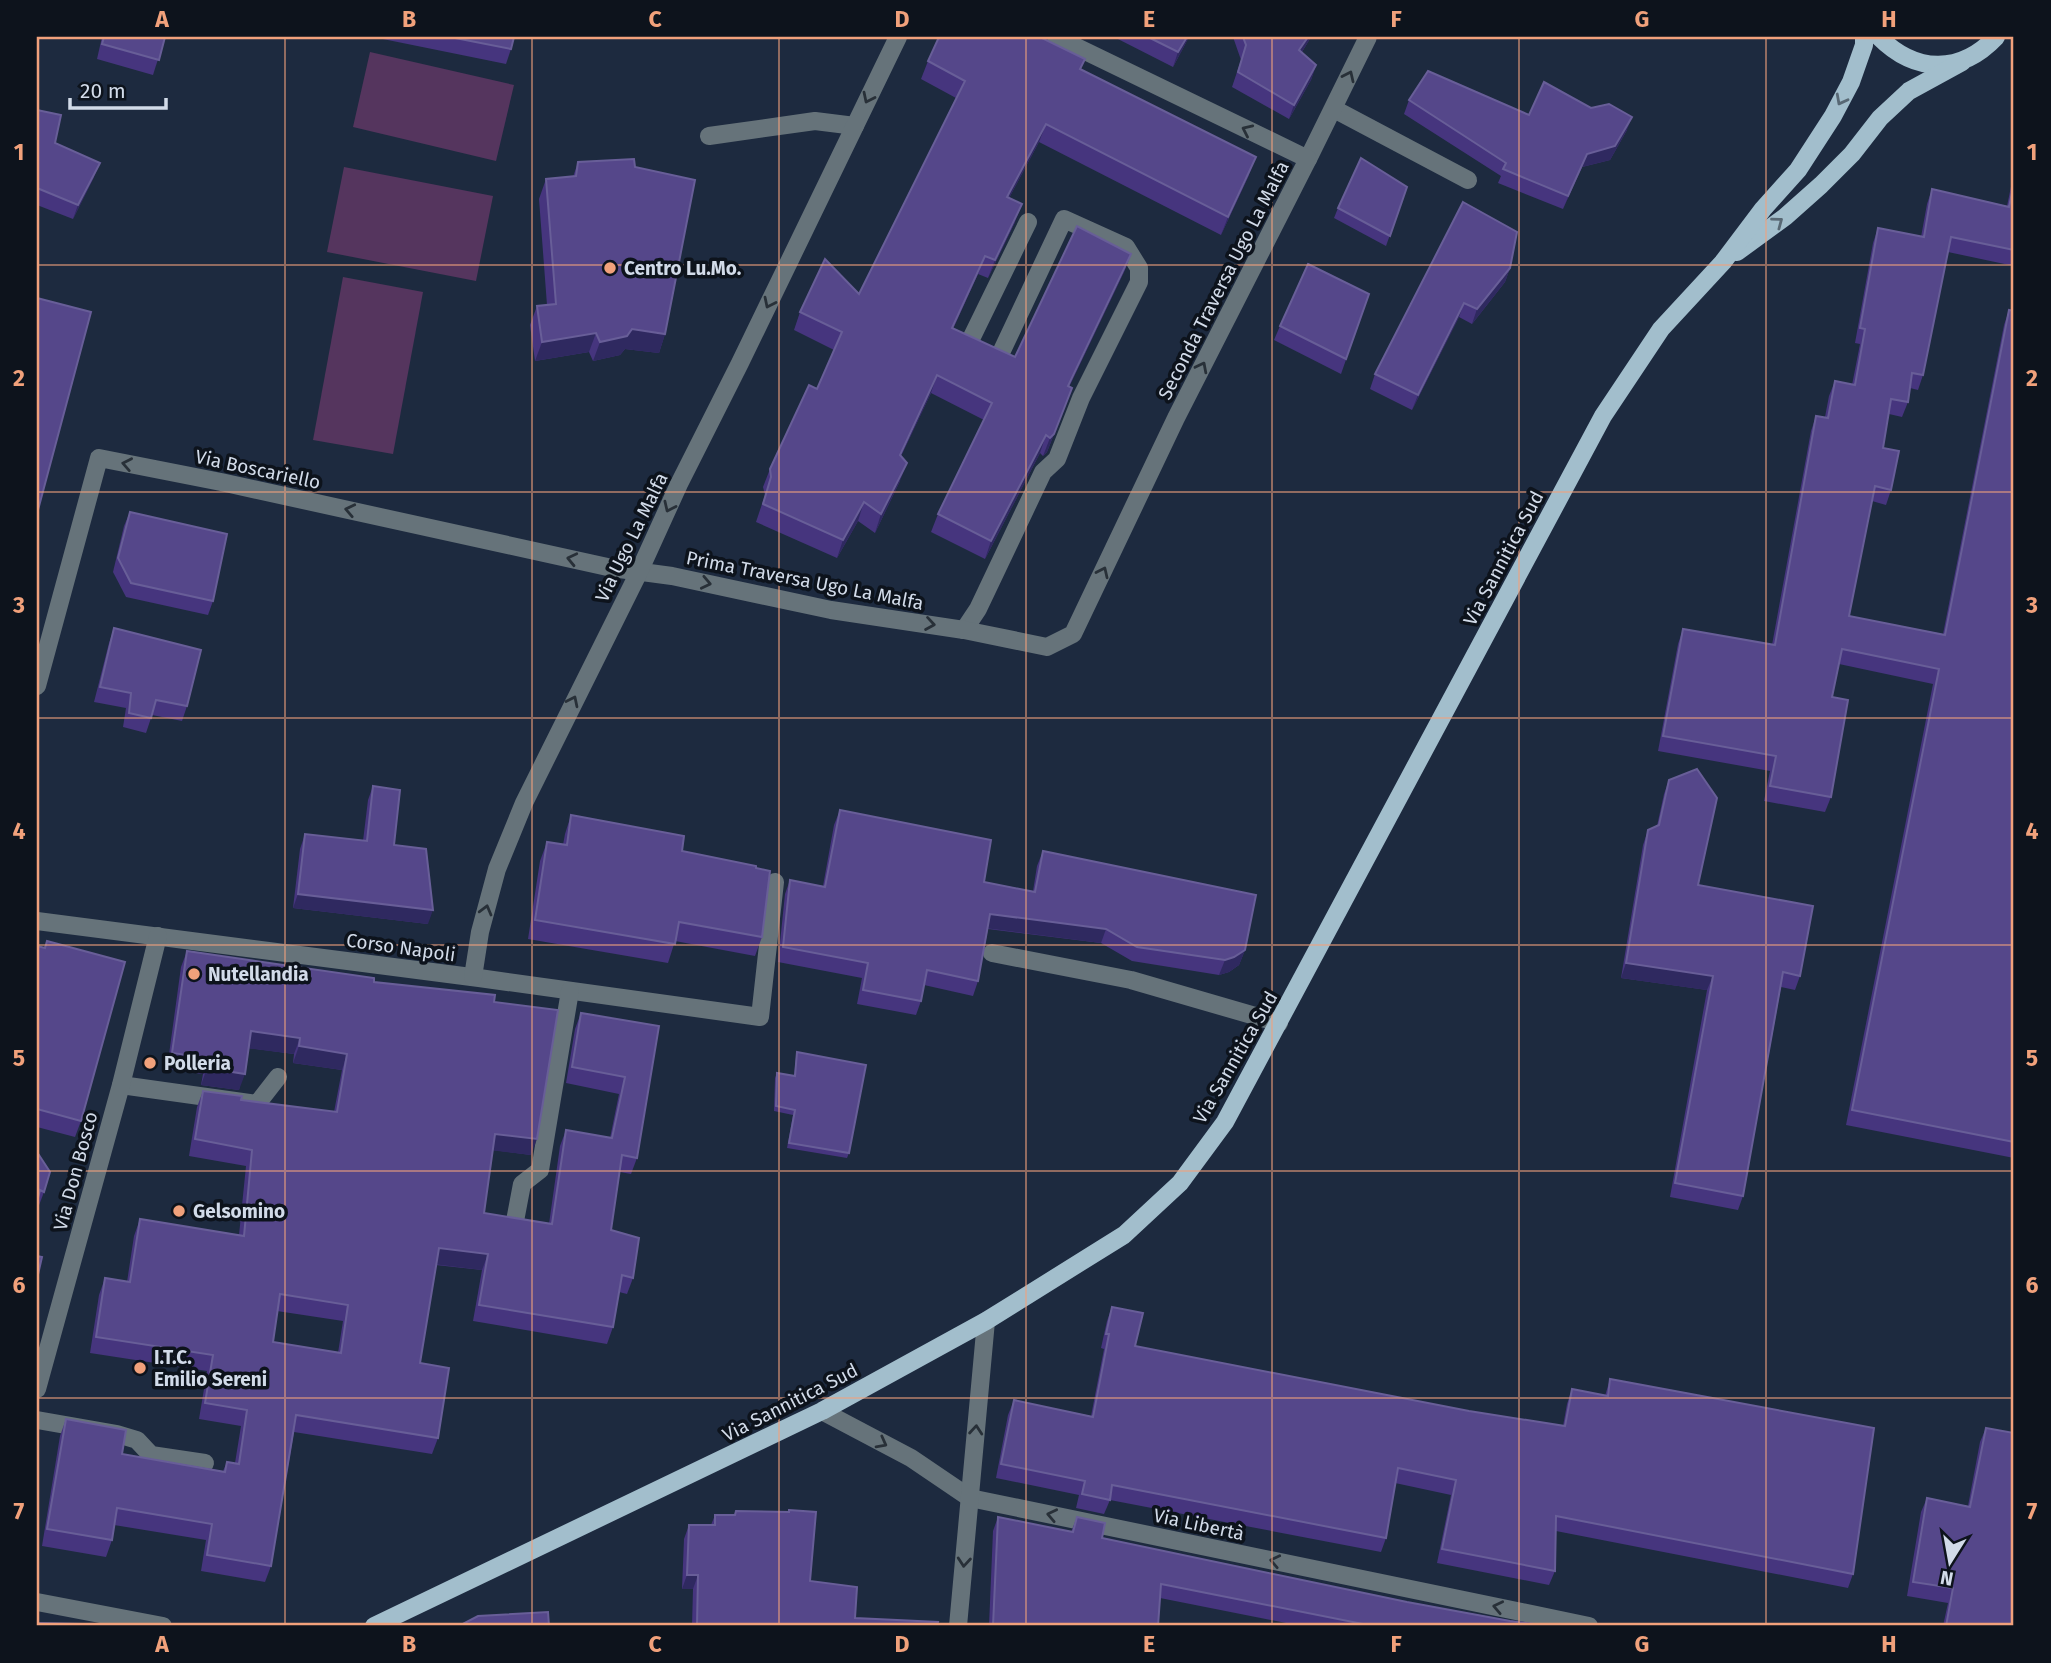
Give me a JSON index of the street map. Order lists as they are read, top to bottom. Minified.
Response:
{"streets":{"main road":["Via Sannitica Sud"],"street":["Seconda Traversa Ugo La Malfa","Via Boscariello","Via Ugo La Malfa","Prima Traversa Ugo La Malfa","Corso Napoli","Via Don Bosco","Via Libertà"]},"crossings":[["Seconda Traversa Ugo La Malfa","Prima Traversa Ugo La Malfa"],["Via Boscariello","Via Ugo La Malfa"],["Via Boscariello","Prima Traversa Ugo La Malfa"],["Via Ugo La Malfa","Prima Traversa Ugo La Malfa"],["Via Ugo La Malfa","Corso Napoli"],["Via Sannitica Sud","Via Libertà"],["Corso Napoli","Via Don Bosco"]],"one_way":["Prima Traversa Ugo La Malfa"],"places":["Centro Lu.Mo.","Nutellandia","Polleria","Gelsomino","I.T.C. Emilio Sereni"],"scale_bar":"20 m","north":"bottom","grid":{"columns":["A","B","C","D","E","F","G","H"],"rows":["1","2","3","4","5","6","7"]}}
